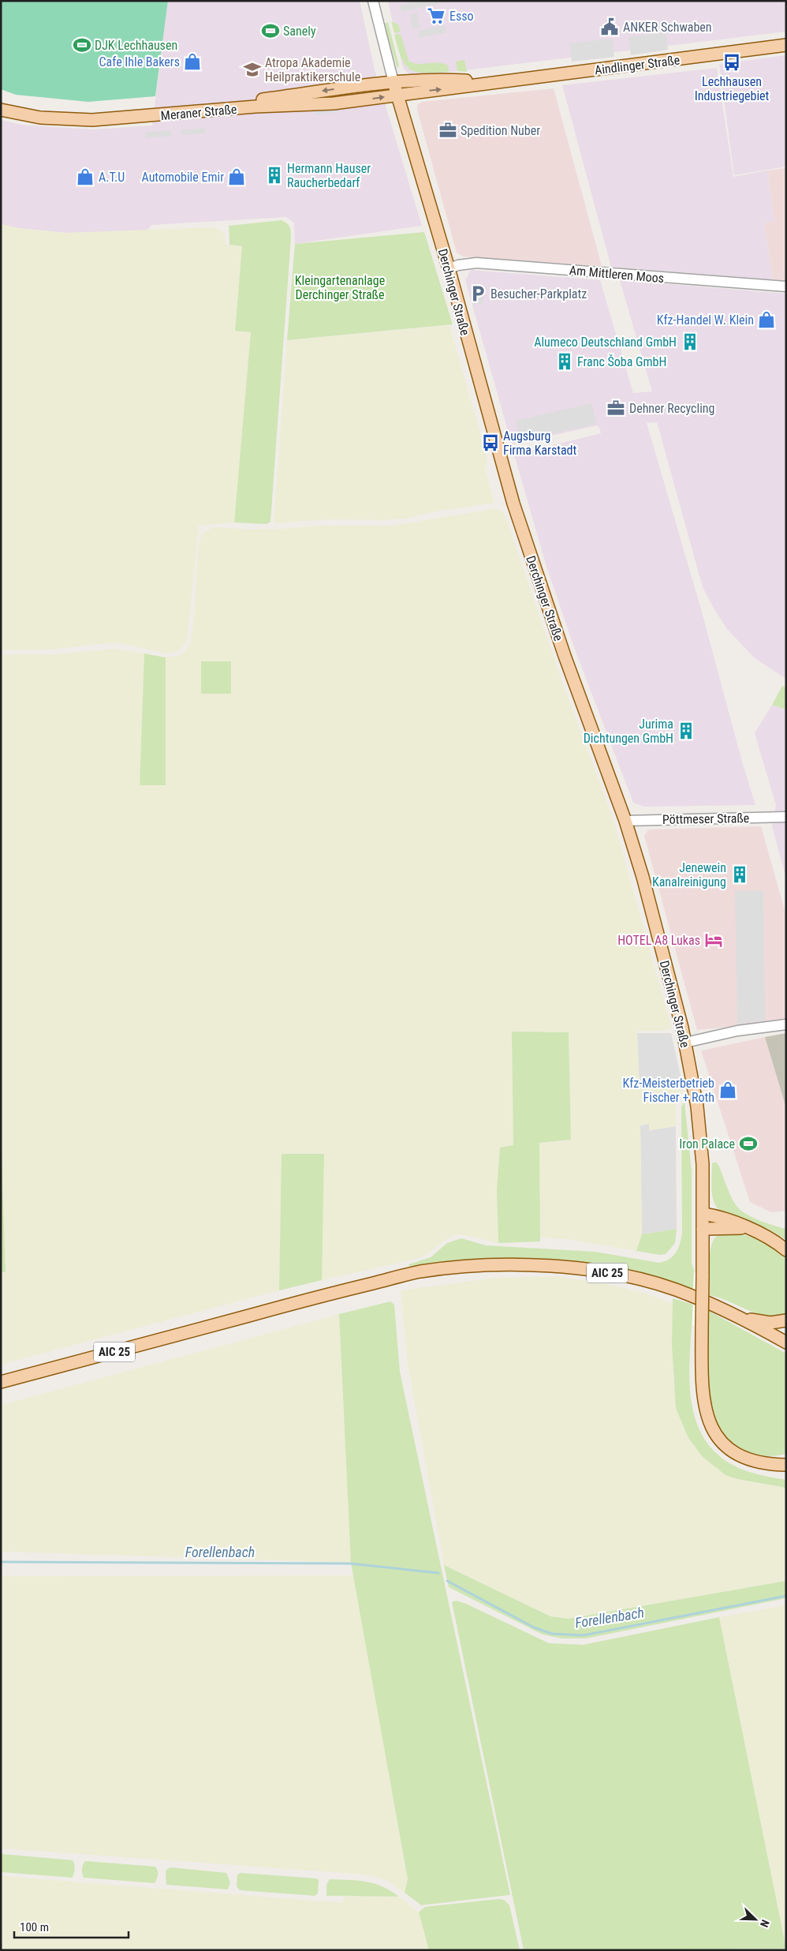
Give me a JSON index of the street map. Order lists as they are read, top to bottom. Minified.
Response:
{"streets":{"main road":["Aindlinger Straße","Meraner Straße","Derchinger Straße","AIC 25"],"street":["Am Mittleren Moos","Pöttmeser Straße"]},"crossings":[["Aindlinger Straße","Meraner Straße"],["Aindlinger Straße","Derchinger Straße"],["Meraner Straße","Derchinger Straße"],["Am Mittleren Moos","Derchinger Straße"],["Derchinger Straße","Pöttmeser Straße"]],"water":["Forellenbach"],"parks":["Kleingartenanlage Derchinger Straße"],"places":{"supermarket":["Esso"],"public building":["ANKER Schwaben"],"sports":["Sanely","DJK Lechhausen","Iron Palace"],"shop":["Cafe Ihle Bakers","A.T.U","Automobile Emir","Kfz-Handel W. Klein","Kfz-Meisterbetrieb Fischer + Roth"],"bus stop":["Lechhausen Industriegebiet","Augsburg Firma Karstadt"],"school or university":["Atropa Akademie Heilpraktikerschule"],"office":["Spedition Nuber","Dehner Recycling"],"building":["Hermann Hauser Raucherbedarf","Alumeco Deutschland GmbH","Franc Šoba GmbH","Jurima Dichtungen GmbH","Jenewein Kanalreinigung"],"parking":["Besucher-Parkplatz"],"hotel":["HOTEL A8 Lukas"]},"scale_bar":"100 m","north":"bottom right"}
